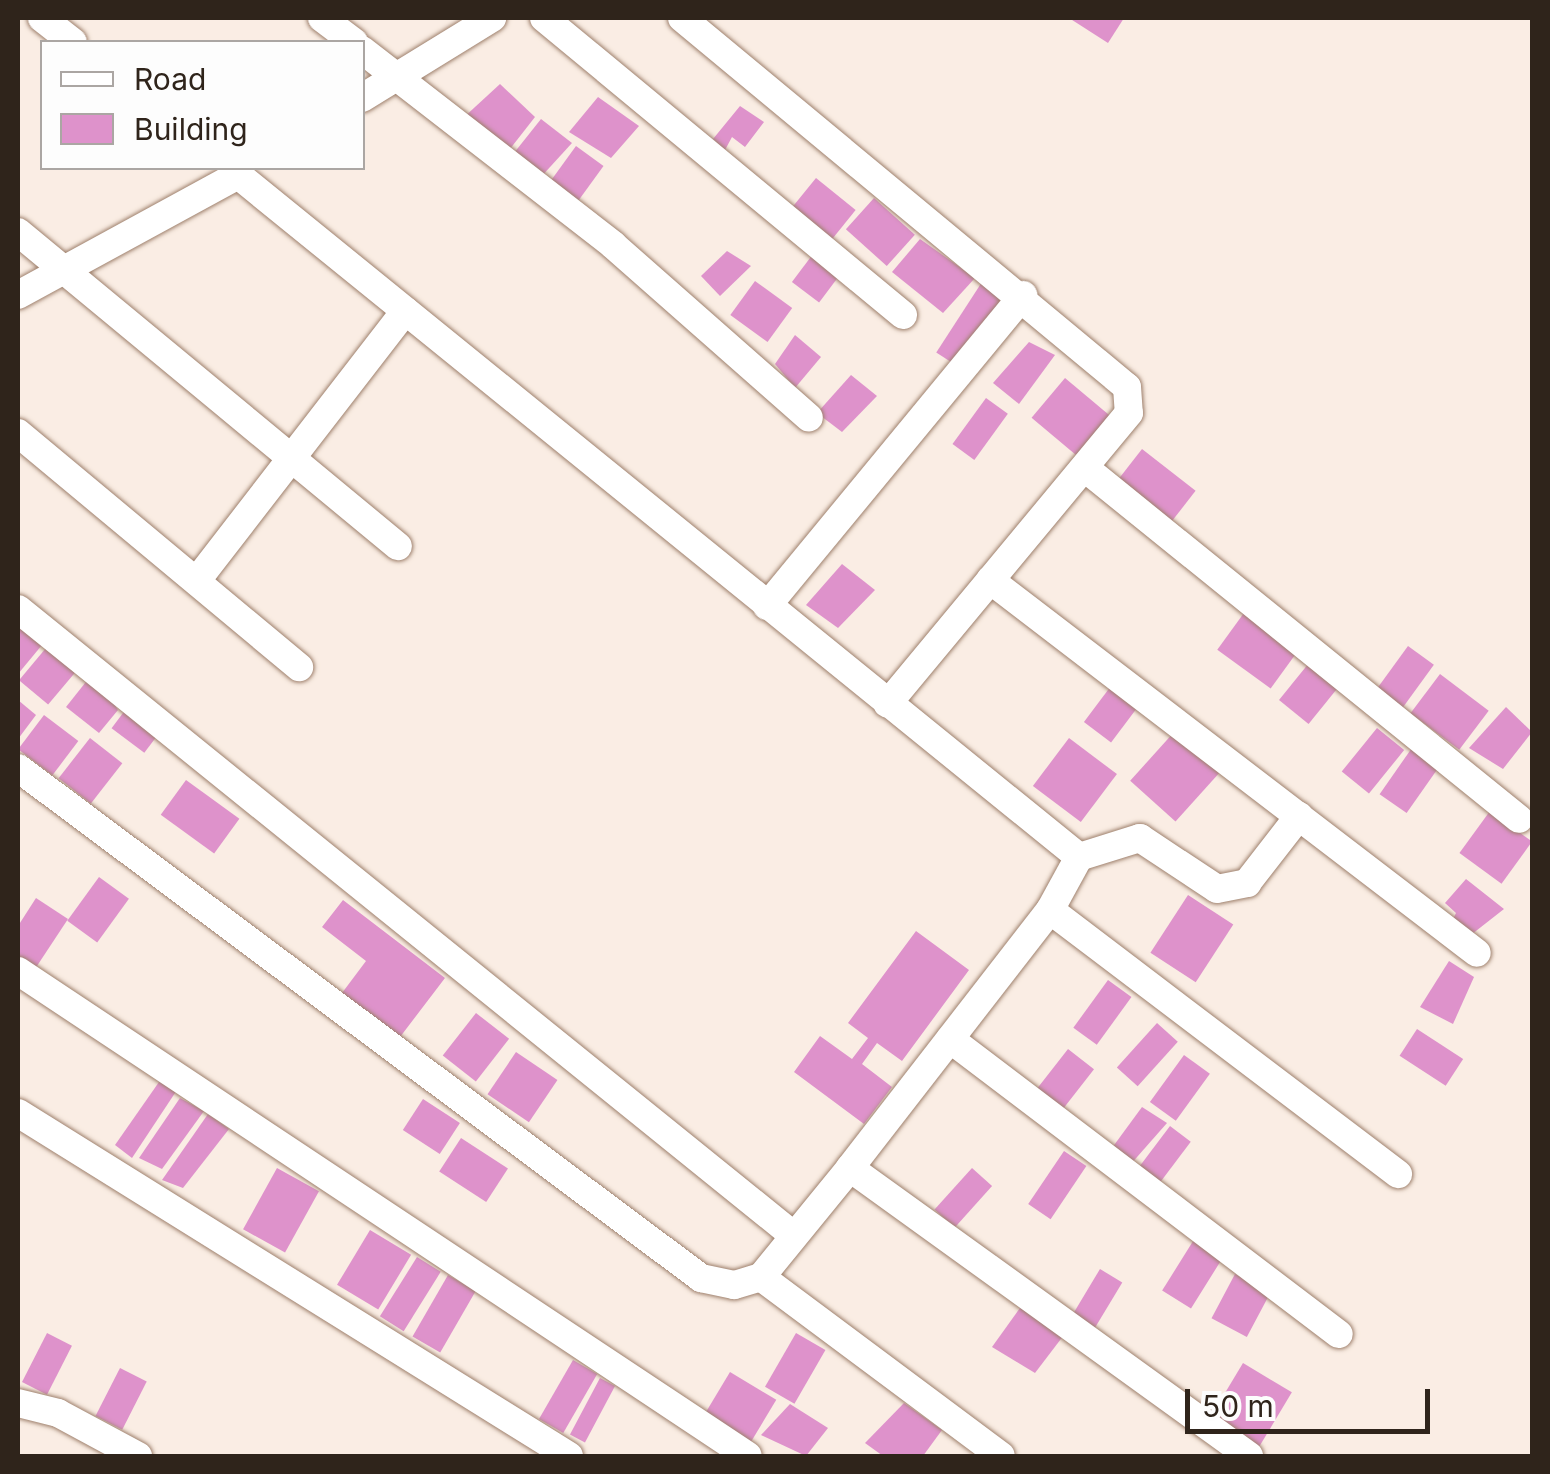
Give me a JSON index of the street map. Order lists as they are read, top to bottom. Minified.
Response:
{"legend":["Road","Building"],"scale_bar":"50 m"}
